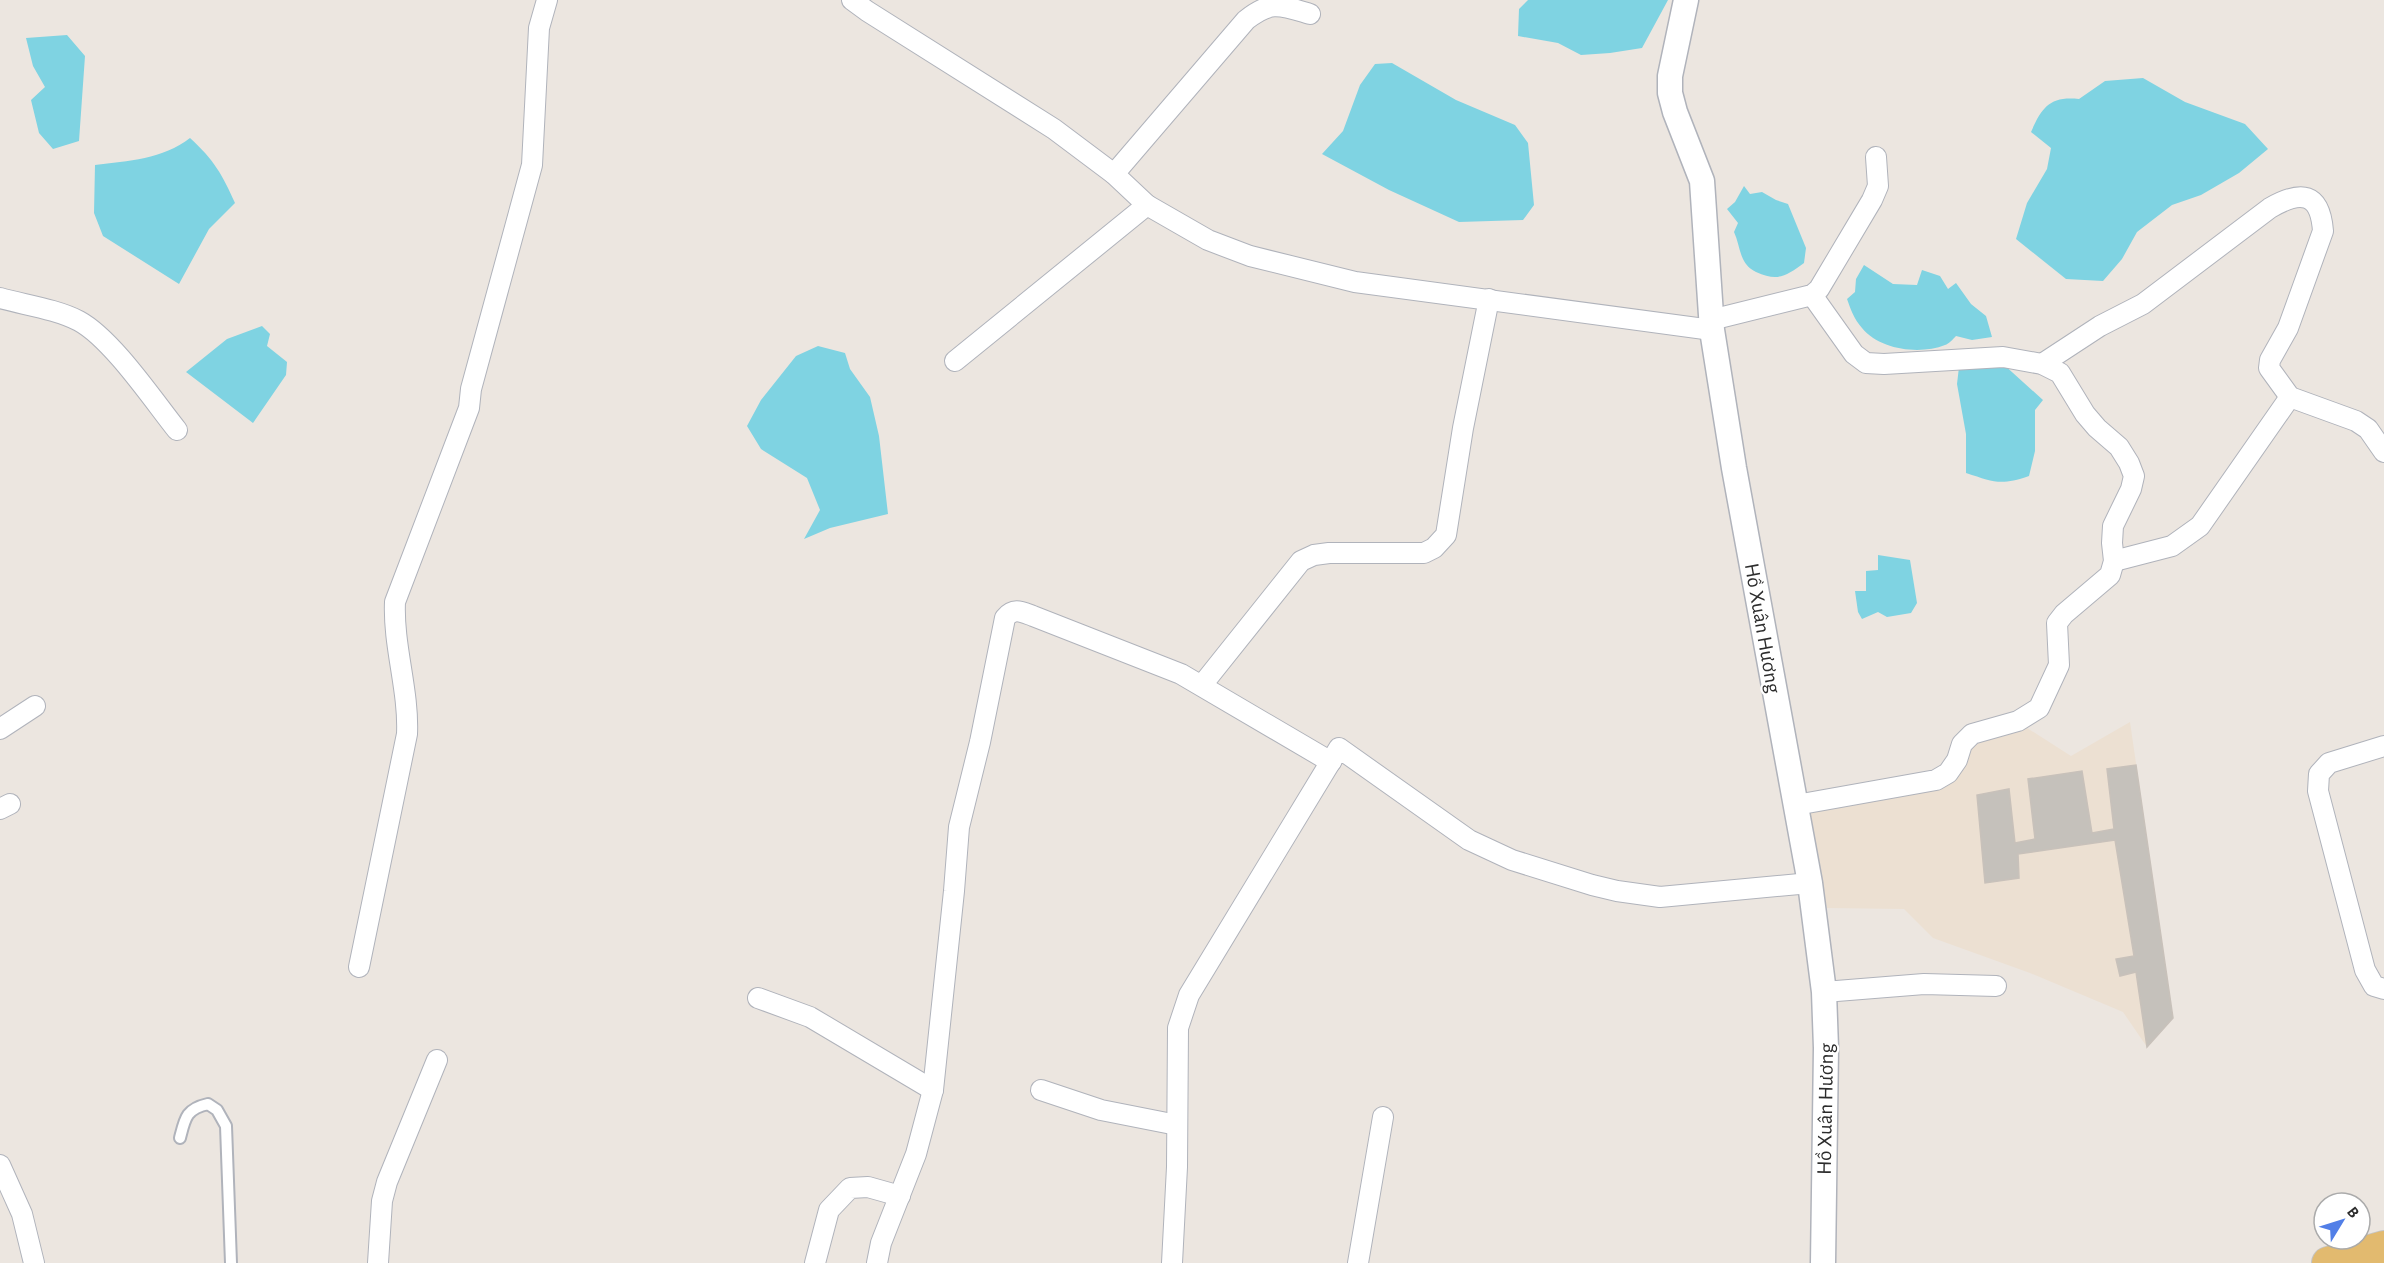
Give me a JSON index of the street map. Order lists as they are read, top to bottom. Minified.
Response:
{"streets":{"street":["Hồ Xuân Hương"]},"north":"top right"}
